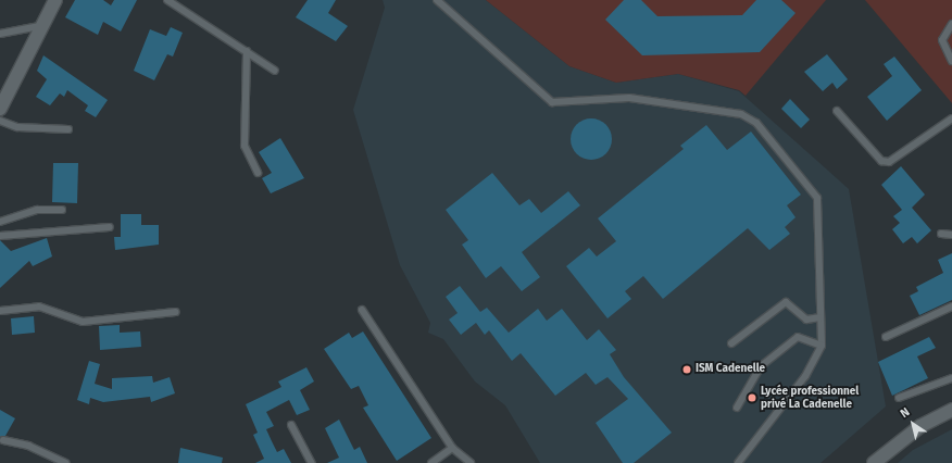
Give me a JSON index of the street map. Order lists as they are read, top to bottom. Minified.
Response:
{"places":["ISM Cadenelle","Lycée professionnel privé La Cadenelle"],"north":"top left"}
